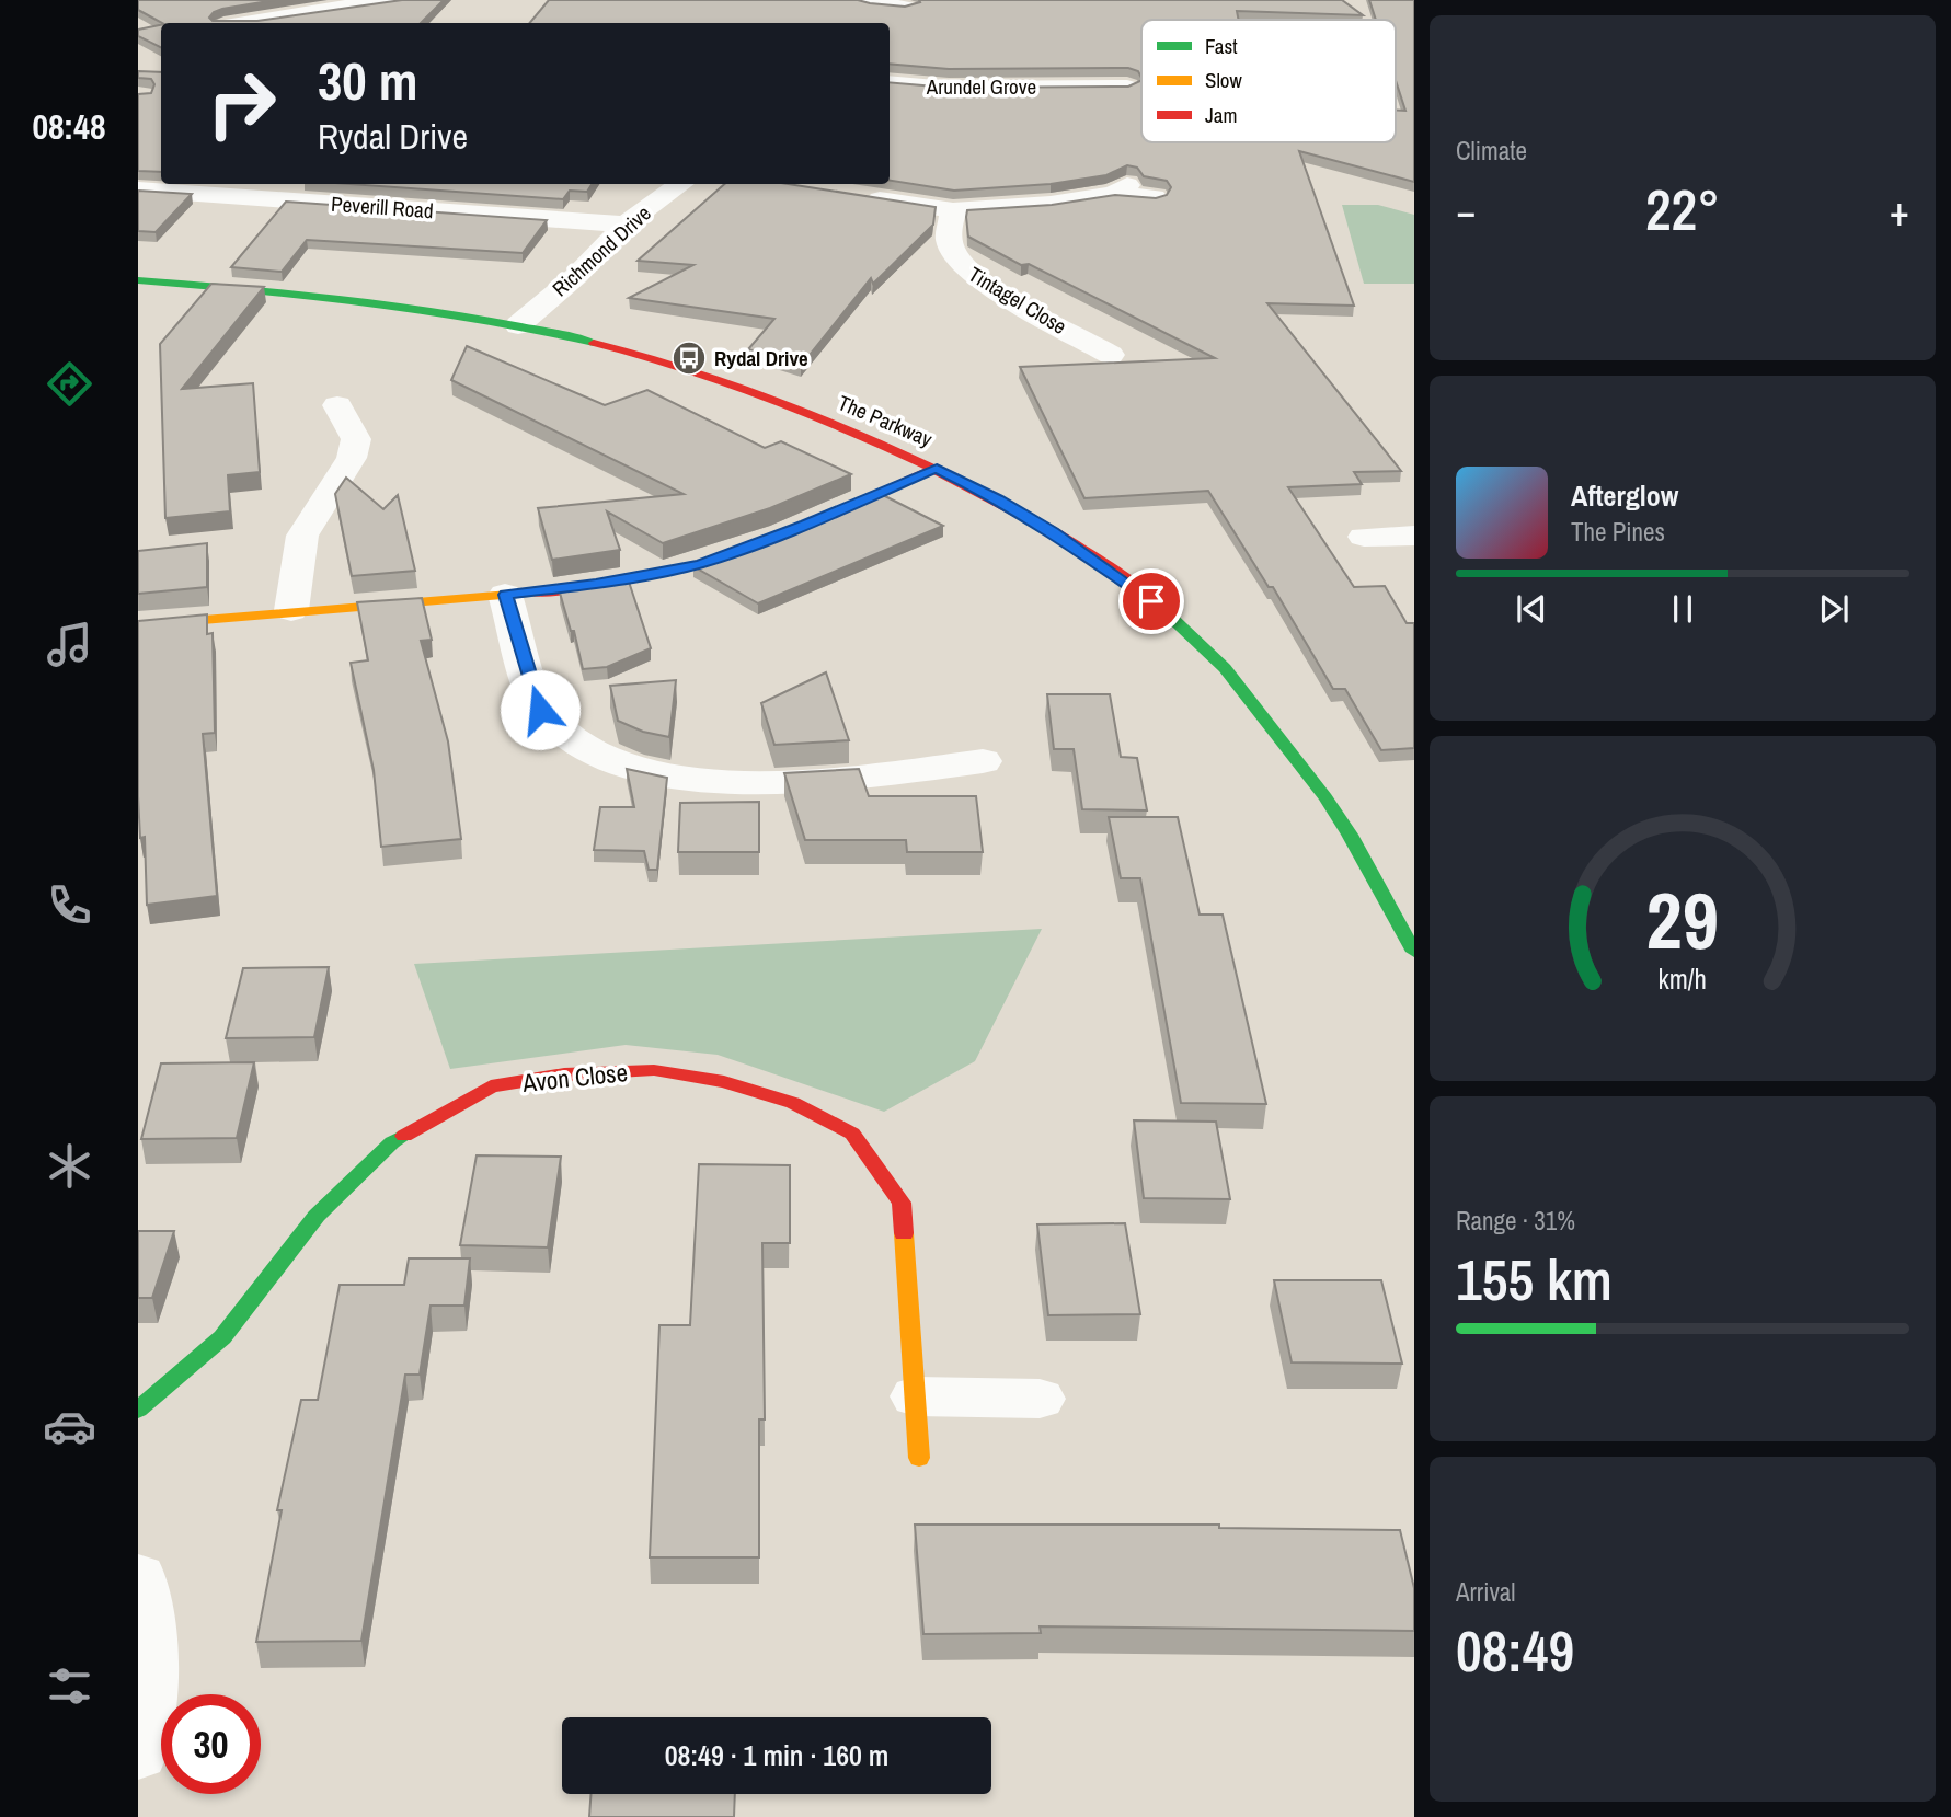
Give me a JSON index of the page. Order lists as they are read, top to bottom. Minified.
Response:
{"streets":{"street":["Arundel Grove","Peverill Road","Richmond Drive","Tintagel Close","The Parkway","Avon Close"]},"crossings":[["Peverill Road","Richmond Drive"],["Richmond Drive","The Parkway"]],"places":{"bus stop":["Rydal Drive"]},"legend":["Fast","Slow","Jam"],"page":{"tabs":"08:48","tile":["Climate",["Range · 31%","155 km"],["Arrival","08:49"]],"turn":["30 m","Rydal Drive"],"heat":["−","22°","+"],"song":["Afterglow","The Pines"],"limit":"30","trip":"08:49 · 1 min · 160 m","gauge":["29","km/h"]}}
